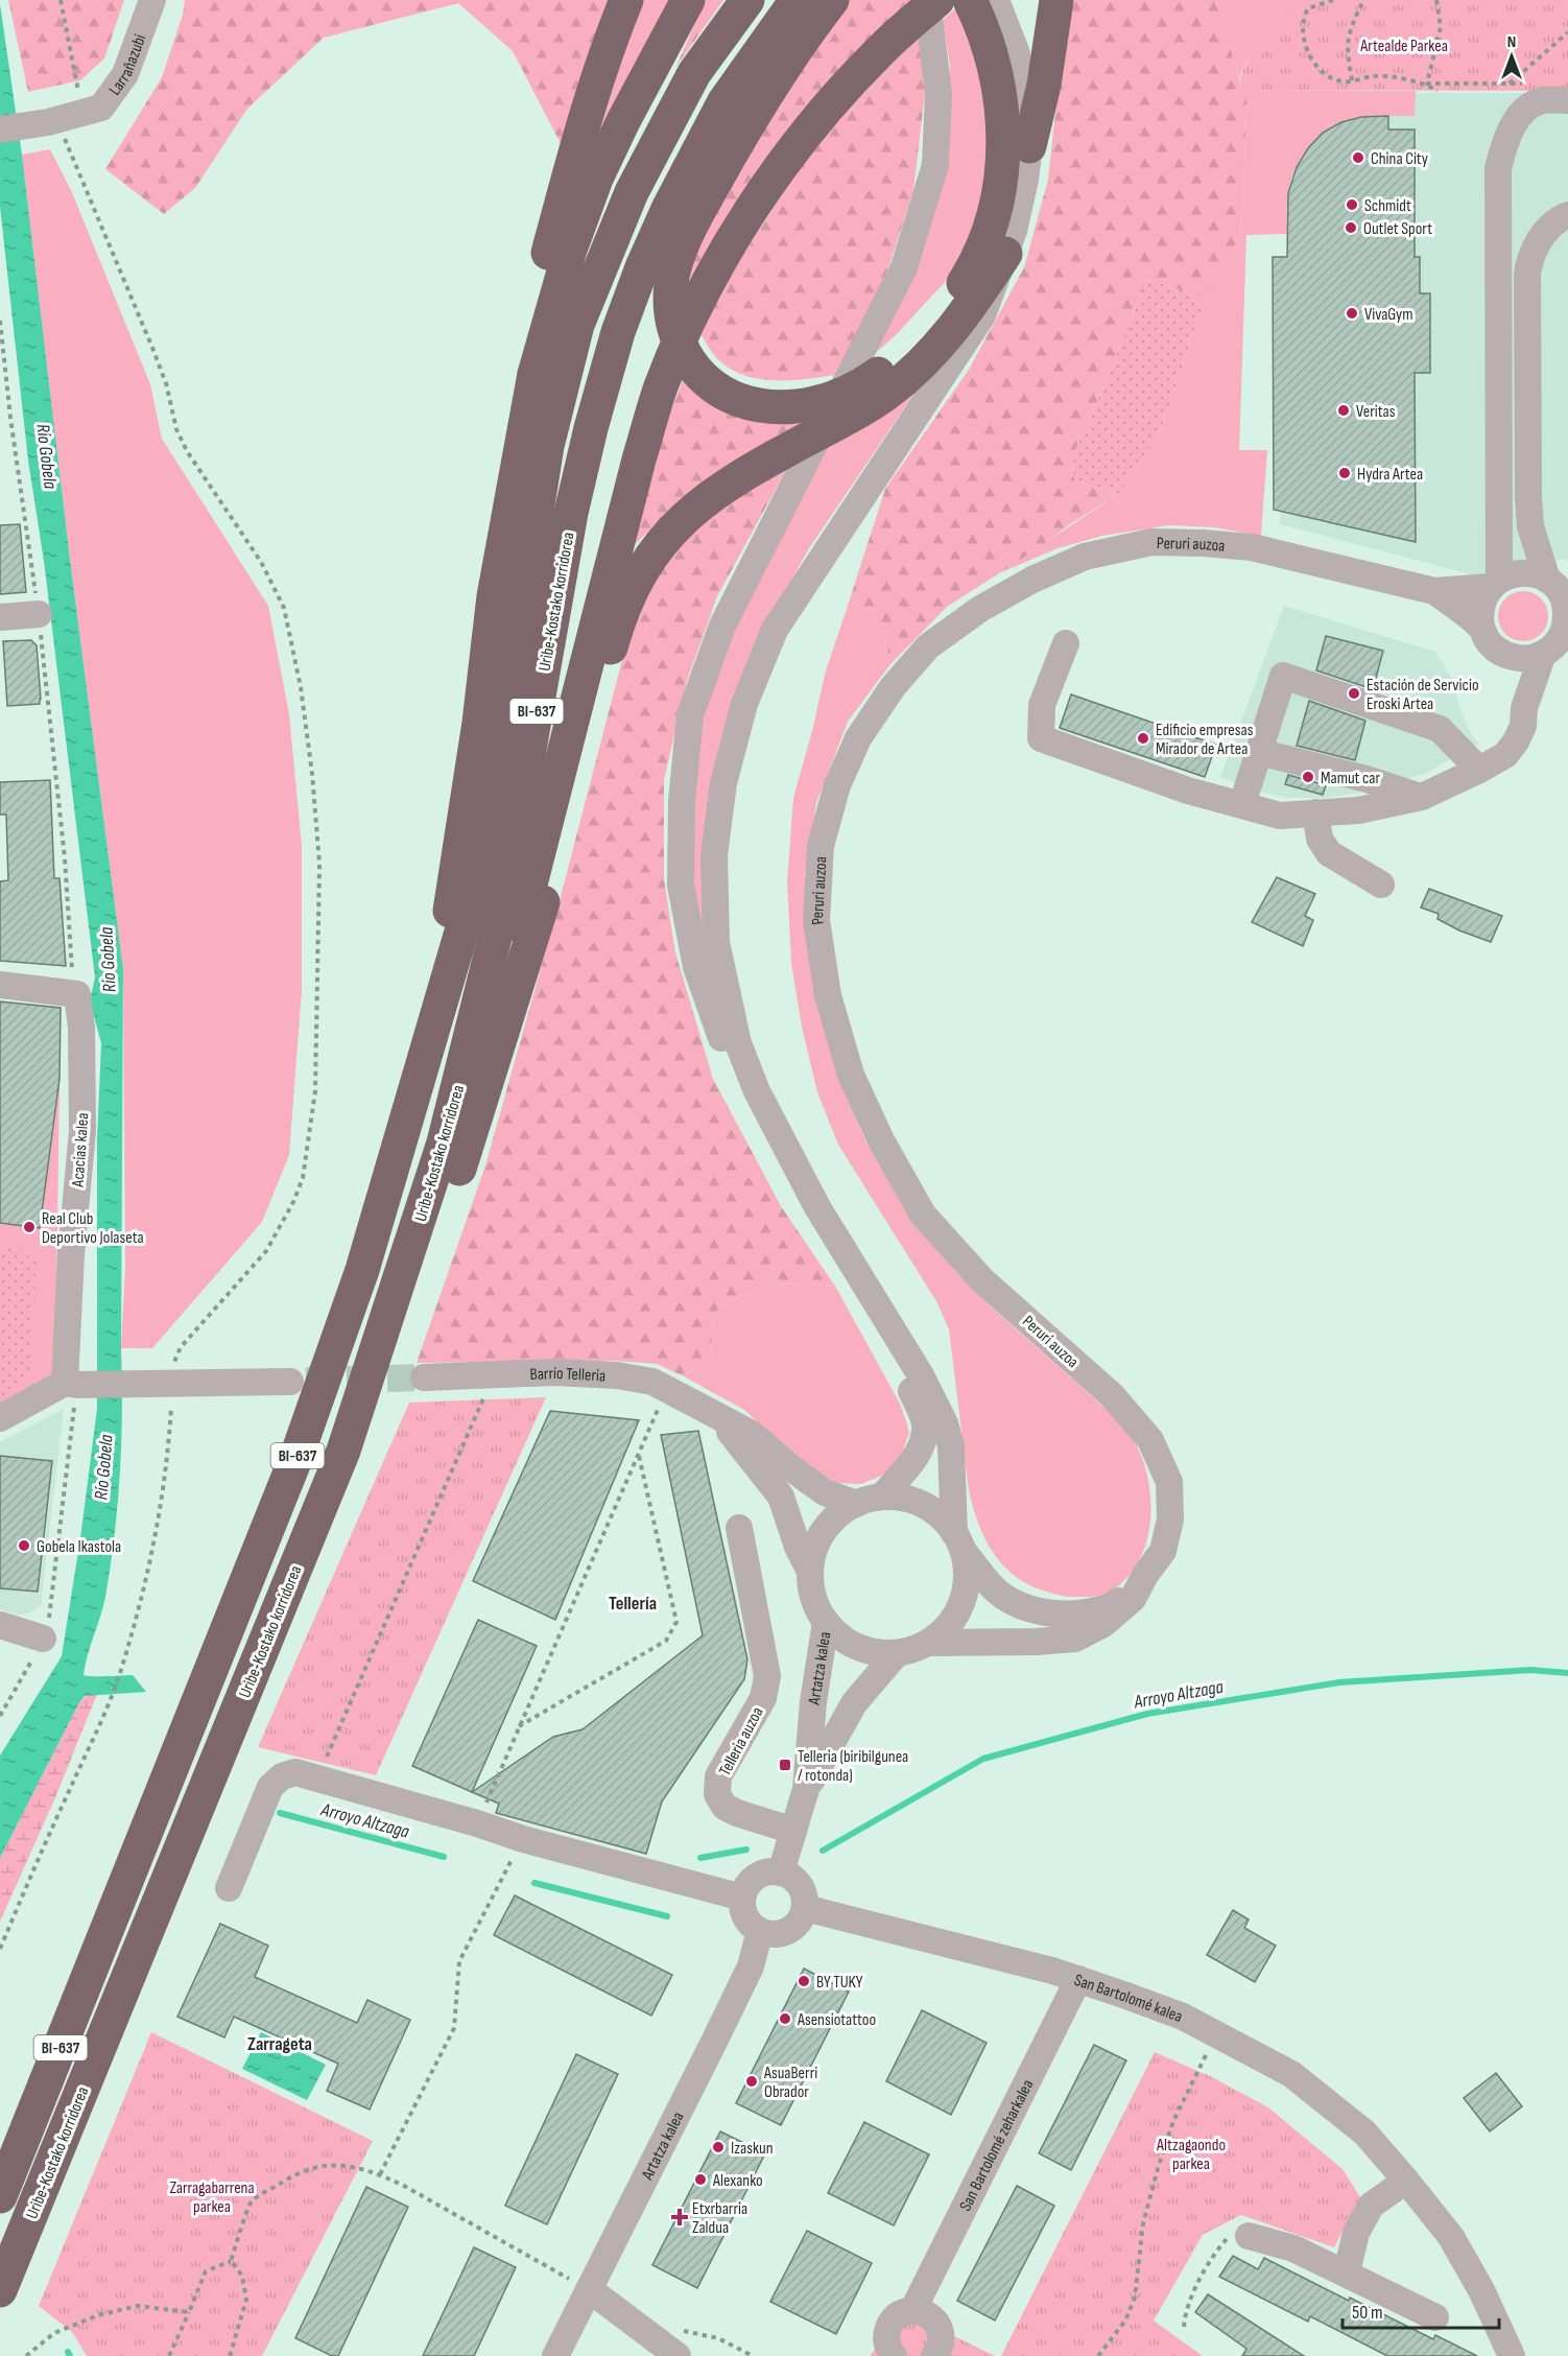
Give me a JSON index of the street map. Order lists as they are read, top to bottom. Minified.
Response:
{"streets":{"highway":["Uribe-Kostako korridorea","BI-637"],"street":["Larrañazubi","Peruri auzoa","Acacias kalea","Barrio Telleria","Artatza kalea","Telleria auzoa","San Bartolomé kalea","San Bartolomé zeharkalea"]},"crossings":[["Uribe-Kostako korridorea","BI-637"],["Barrio Telleria","Artatza kalea"],["Artatza kalea","Telleria auzoa"],["Artatza kalea","San Bartolomé kalea"],["San Bartolomé kalea","San Bartolomé zeharkalea"]],"districts":["Tellería","Zarrageta"],"water":["Río Gobela","Arroyo Altzaga"],"parks":["Artealde Parkea","Altzagaondo parkea","Zarragabarrena parkea"],"places":{"other":["China City","Schmidt","Outlet Sport","VivaGym","Veritas","Hydra Artea","Estación de Servicio Eroski Artea","Edificio empresas Mirador de Artea","Mamut car","Real Club Deportivo Jolaseta","Gobela Ikastola","BY TUKY","Asensiotattoo","AsuaBerri Obrador","Izaskun","Alexanko"],"transit":["Telleria (biribilgunea / rotonda)"],"health":["Etxrbarria Zaldua"]},"scale_bar":"50 m","north":"top"}
